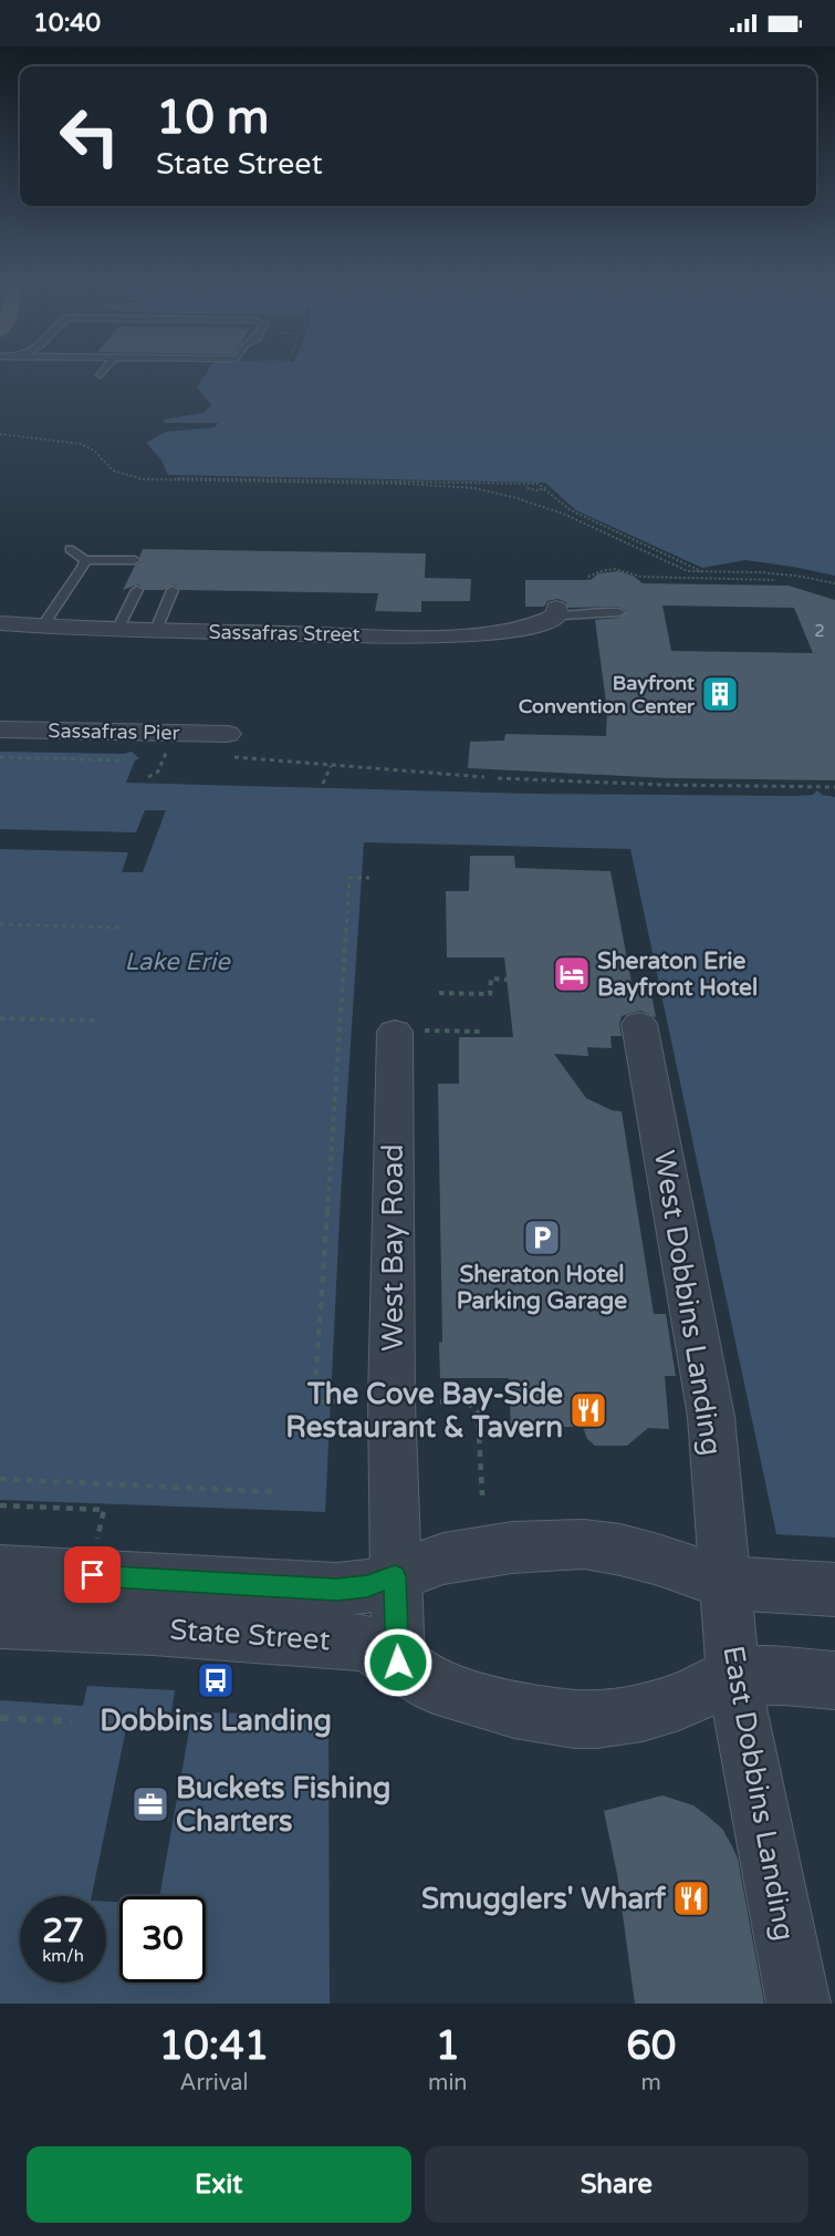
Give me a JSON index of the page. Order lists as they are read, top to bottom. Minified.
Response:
{"streets":{"street":["Sassafras Street","Sassafras Pier","West Bay Road","West Dobbins Landing","State Street","East Dobbins Landing"]},"crossings":[["West Bay Road","State Street"],["West Dobbins Landing","State Street"],["West Dobbins Landing","East Dobbins Landing"],["State Street","East Dobbins Landing"]],"water":["Lake Erie"],"places":{"building":["Bayfront Convention Center"],"hotel":["Sheraton Erie Bayfront Hotel"],"parking":["Sheraton Hotel Parking Garage"],"restaurant":["The Cove Bay-Side Restaurant & Tavern","Smugglers' Wharf"],"bus stop":["Dobbins Landing"],"office":["Buckets Fishing Charters"]},"house_numbers":["2"],"page":{"status":"10:40","turn":["10 m","State Street"],"speed":"27 km/h","limit":"30","eta":["10:41","Arrival","1","min","60","m"],"buttons":["Exit","Share"]}}
